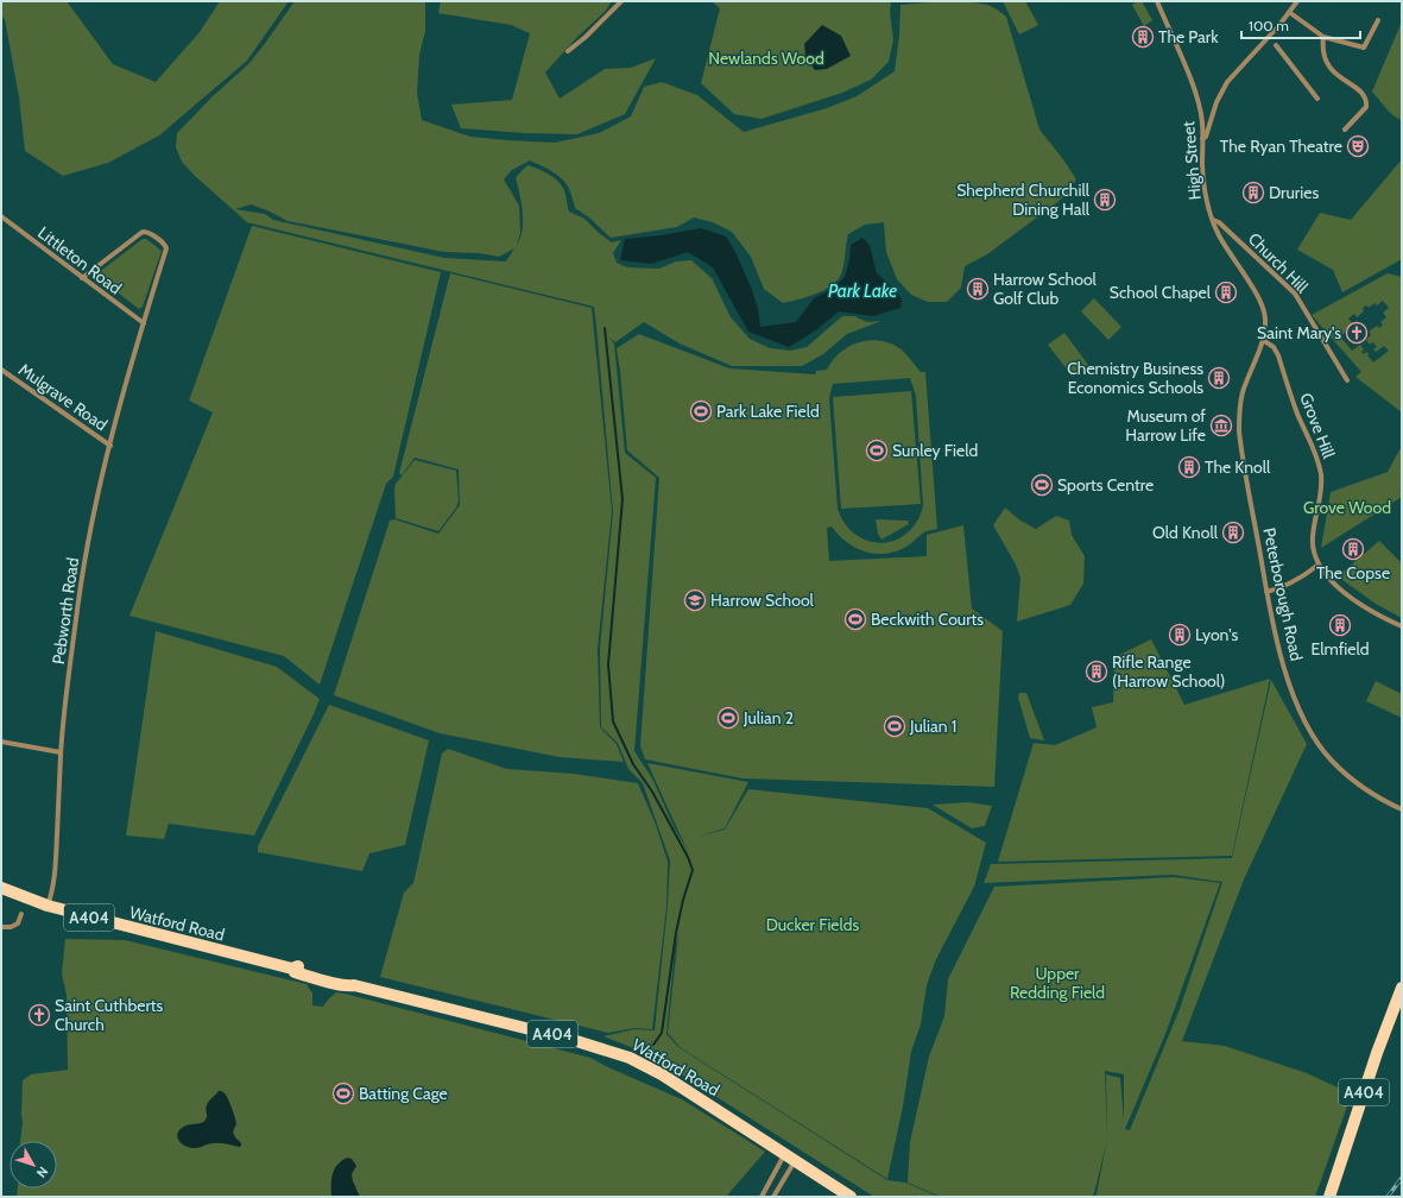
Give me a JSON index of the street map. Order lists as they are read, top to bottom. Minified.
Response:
{"streets":{"main road":["A404","Watford Road"],"street":["High Street","Littleton Road","Church Hill","Mulgrave Road","Grove Hill","Peterborough Road","Pebworth Road"]},"crossings":[["High Street","Church Hill"],["High Street","Grove Hill"],["High Street","Peterborough Road"],["Littleton Road","Pebworth Road"],["Mulgrave Road","Pebworth Road"],["Grove Hill","Peterborough Road"],["Pebworth Road","Watford Road"]],"water":["Park Lake"],"parks":["Newlands Wood","Grove Wood","Ducker Fields","Upper Redding Field"],"places":{"building":["The Park","Druries","Shepherd Churchill Dining Hall","Harrow School Golf Club","School Chapel","Chemistry Business Economics Schools","The Knoll","Old Knoll","The Copse","Elmfield","Lyon's","Rifle Range (Harrow School)"],"theatre":["The Ryan Theatre"],"church":["Saint Mary's","Saint Cuthberts Church"],"sports":["Park Lake Field","Sunley Field","Sports Centre","Beckwith Courts","Julian 2","Julian 1","Batting Cage"],"museum":["Museum of Harrow Life"],"school or university":["Harrow School"]},"scale_bar":"100 m","north":"bottom right"}
